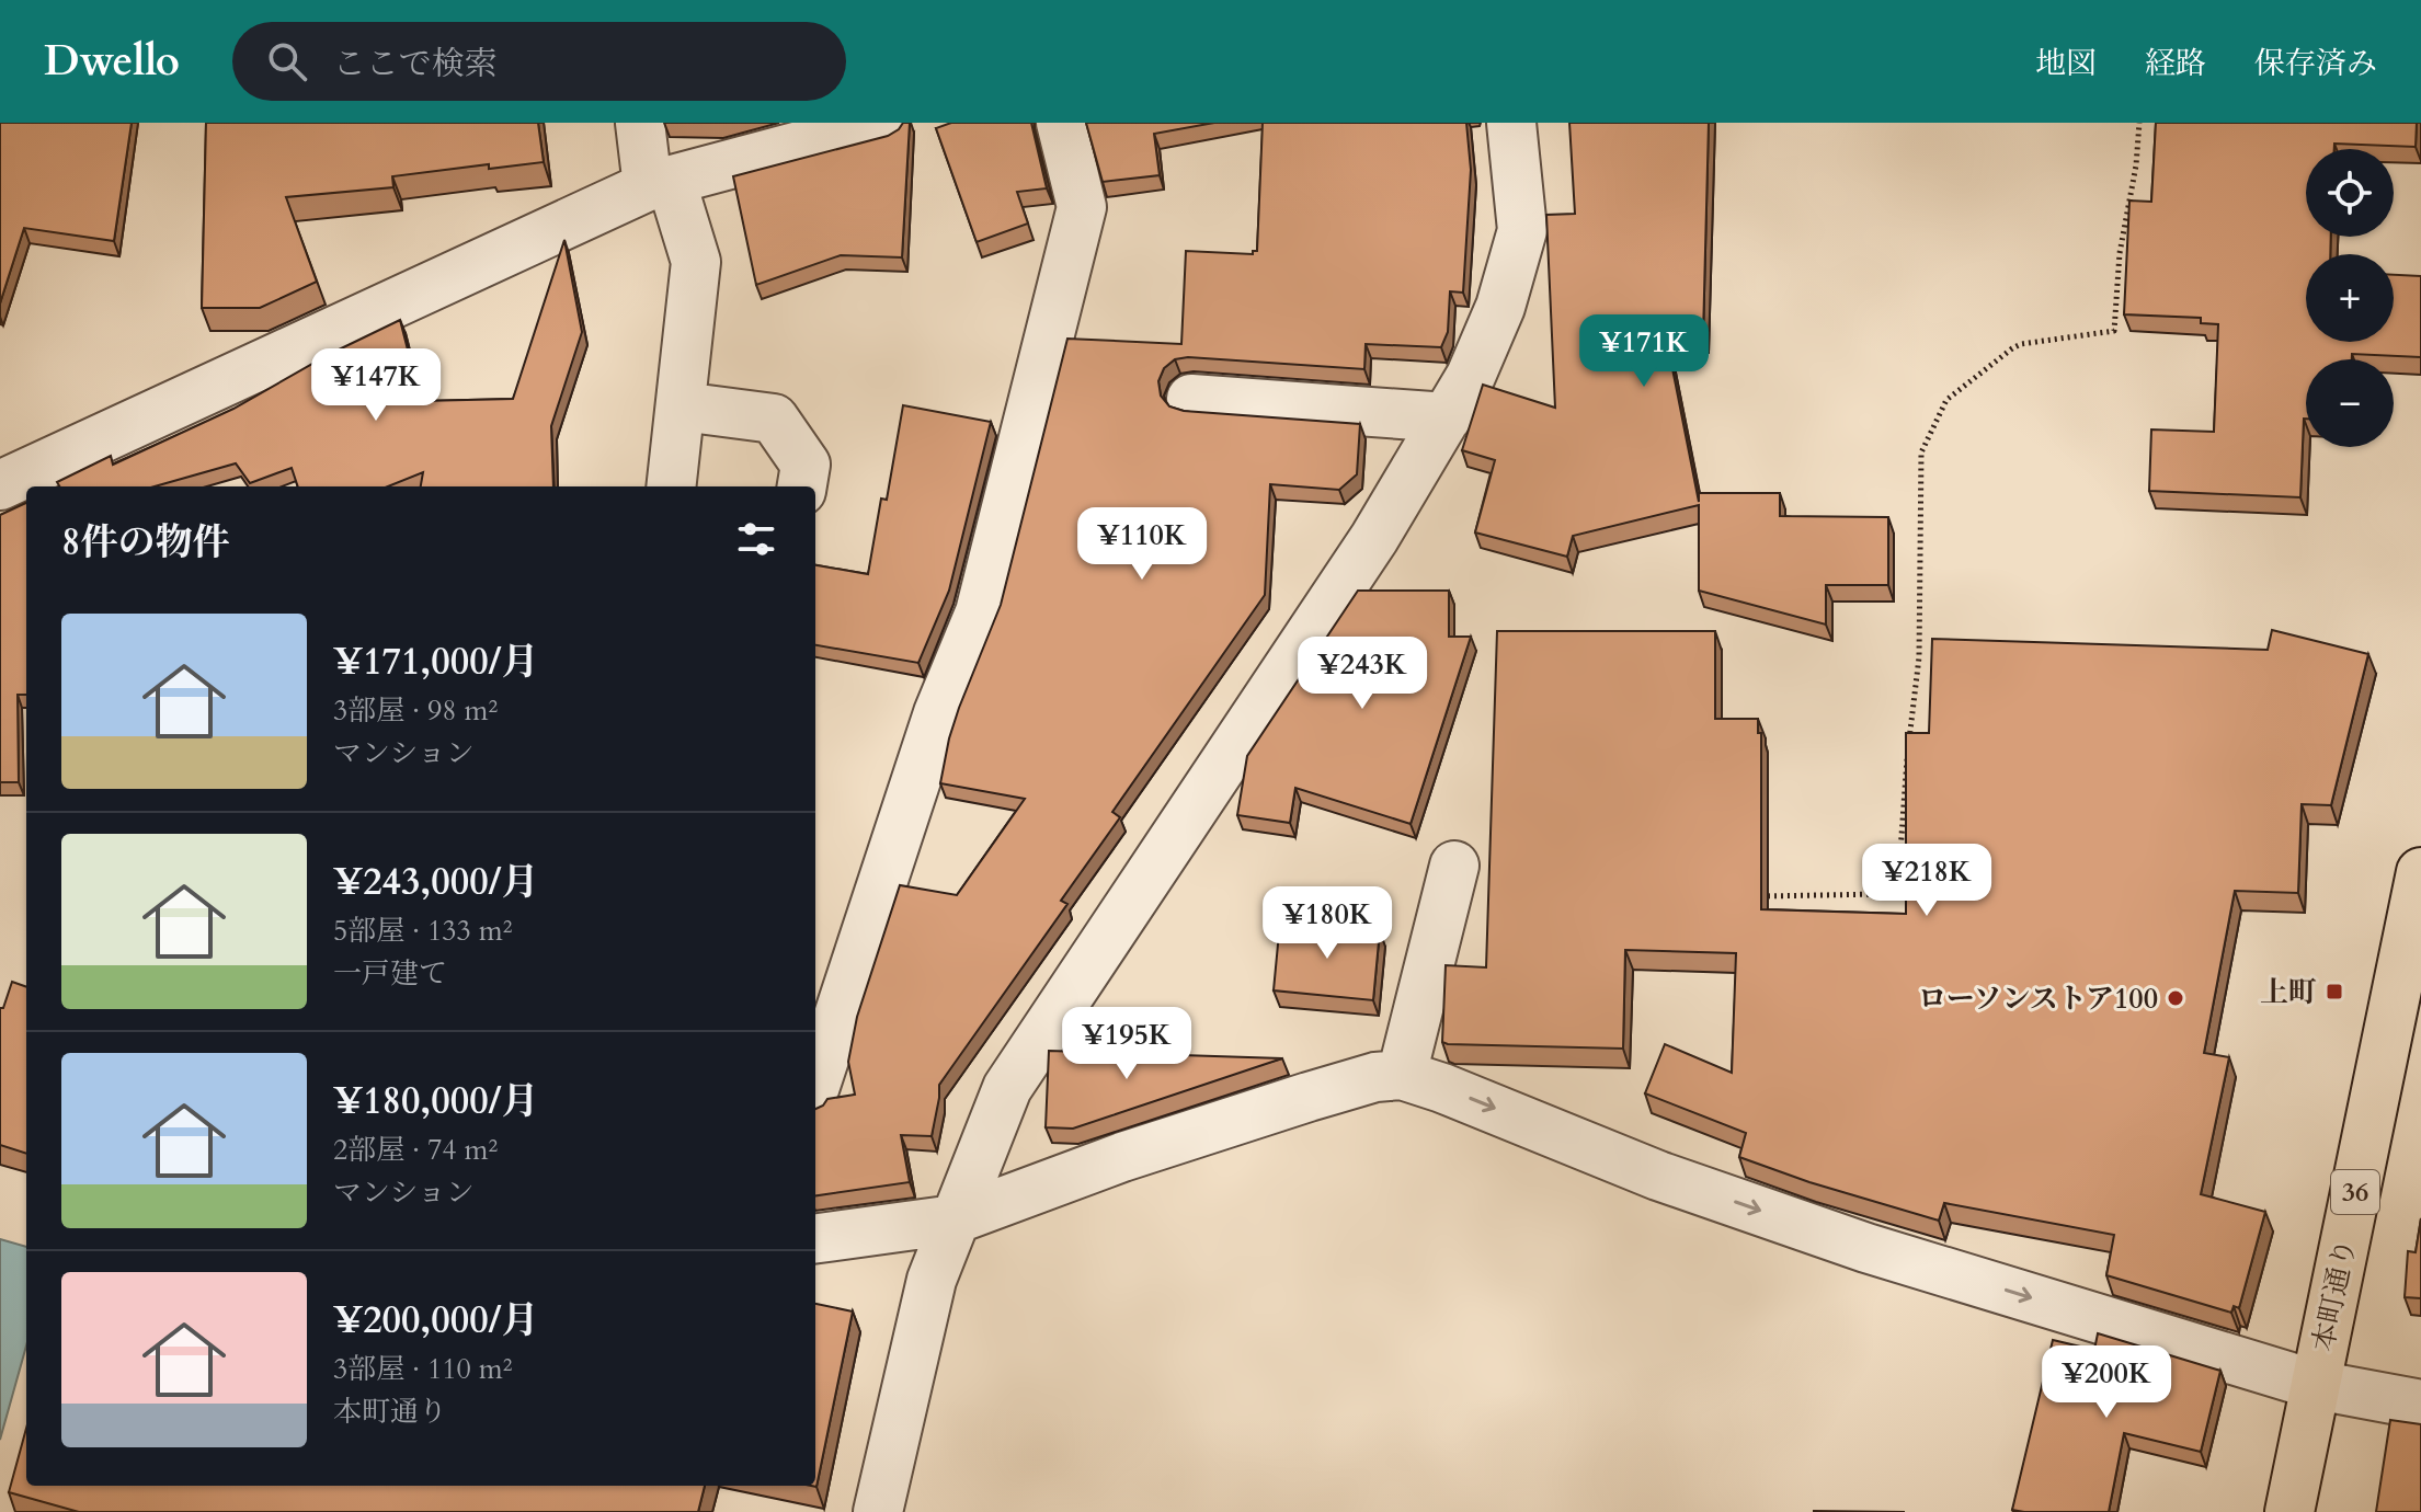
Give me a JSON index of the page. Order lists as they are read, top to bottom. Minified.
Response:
{"streets":{"main road":["36","本町通り"]},"places":{"transit":["上町"],"other":["ローソンストア100"]},"page":{"header":"Dwello","search":"ここで検索","nav":["地図","経路","保存済み"],"map_buttons":["+","−"],"price":["¥171K","¥147K","¥110K","¥243K","¥218K","¥180K","¥195K","¥200K"],"heading":"8件の物件","list":[{"name":"¥171,000/月","note":"3部屋 · 98 m² · マンション"},{"name":"¥243,000/月","note":"5部屋 · 133 m² · 一戸建て"},{"name":"¥180,000/月","note":"2部屋 · 74 m² · マンション"},{"name":"¥200,000/月","note":"3部屋 · 110 m² · 本町通り"}]}}
